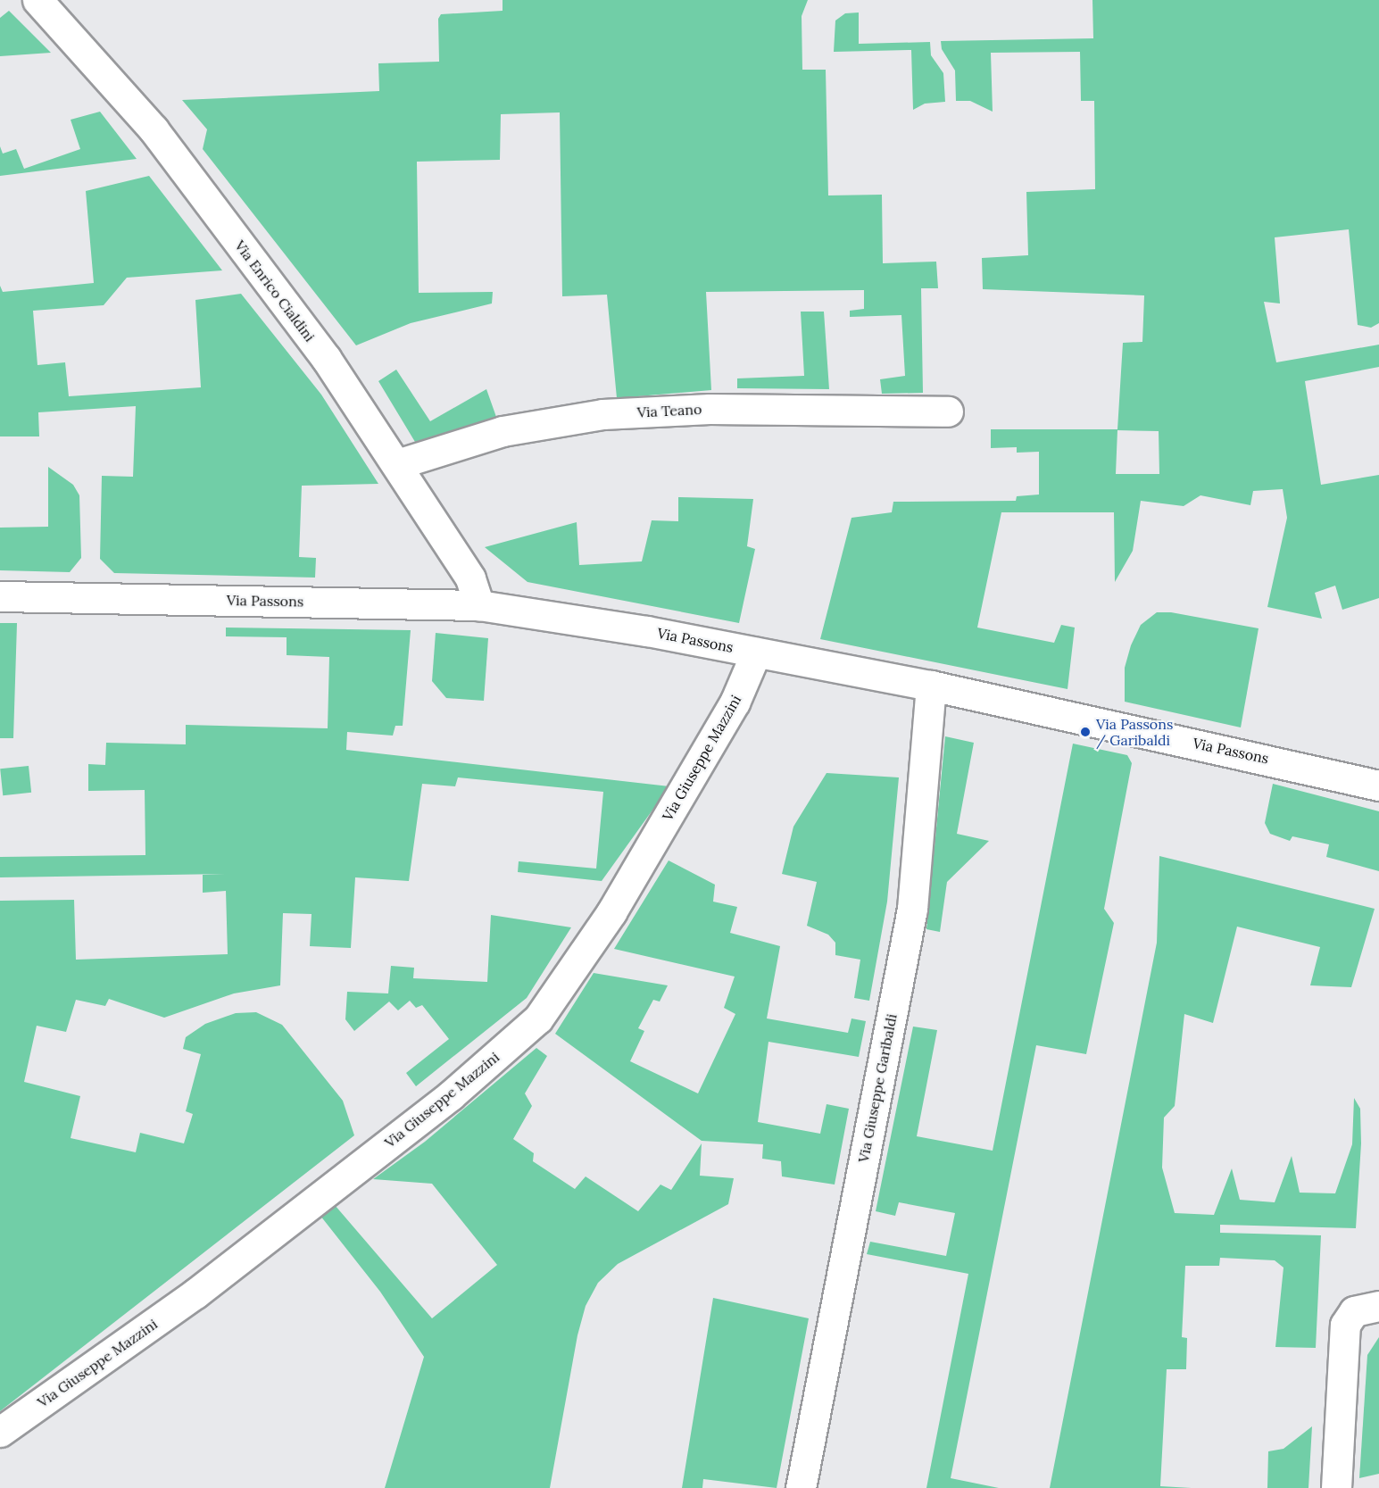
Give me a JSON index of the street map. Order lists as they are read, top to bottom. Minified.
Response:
{"streets":{"street":["Via Enrico Cialdini","Via Teano","Via Passons","Via Giuseppe Mazzini","Via Giuseppe Garibaldi"]},"crossings":[["Via Enrico Cialdini","Via Teano"],["Via Enrico Cialdini","Via Passons"],["Via Passons","Via Giuseppe Mazzini"],["Via Passons","Via Giuseppe Garibaldi"]],"places":["Via Passons / Garibaldi"]}
